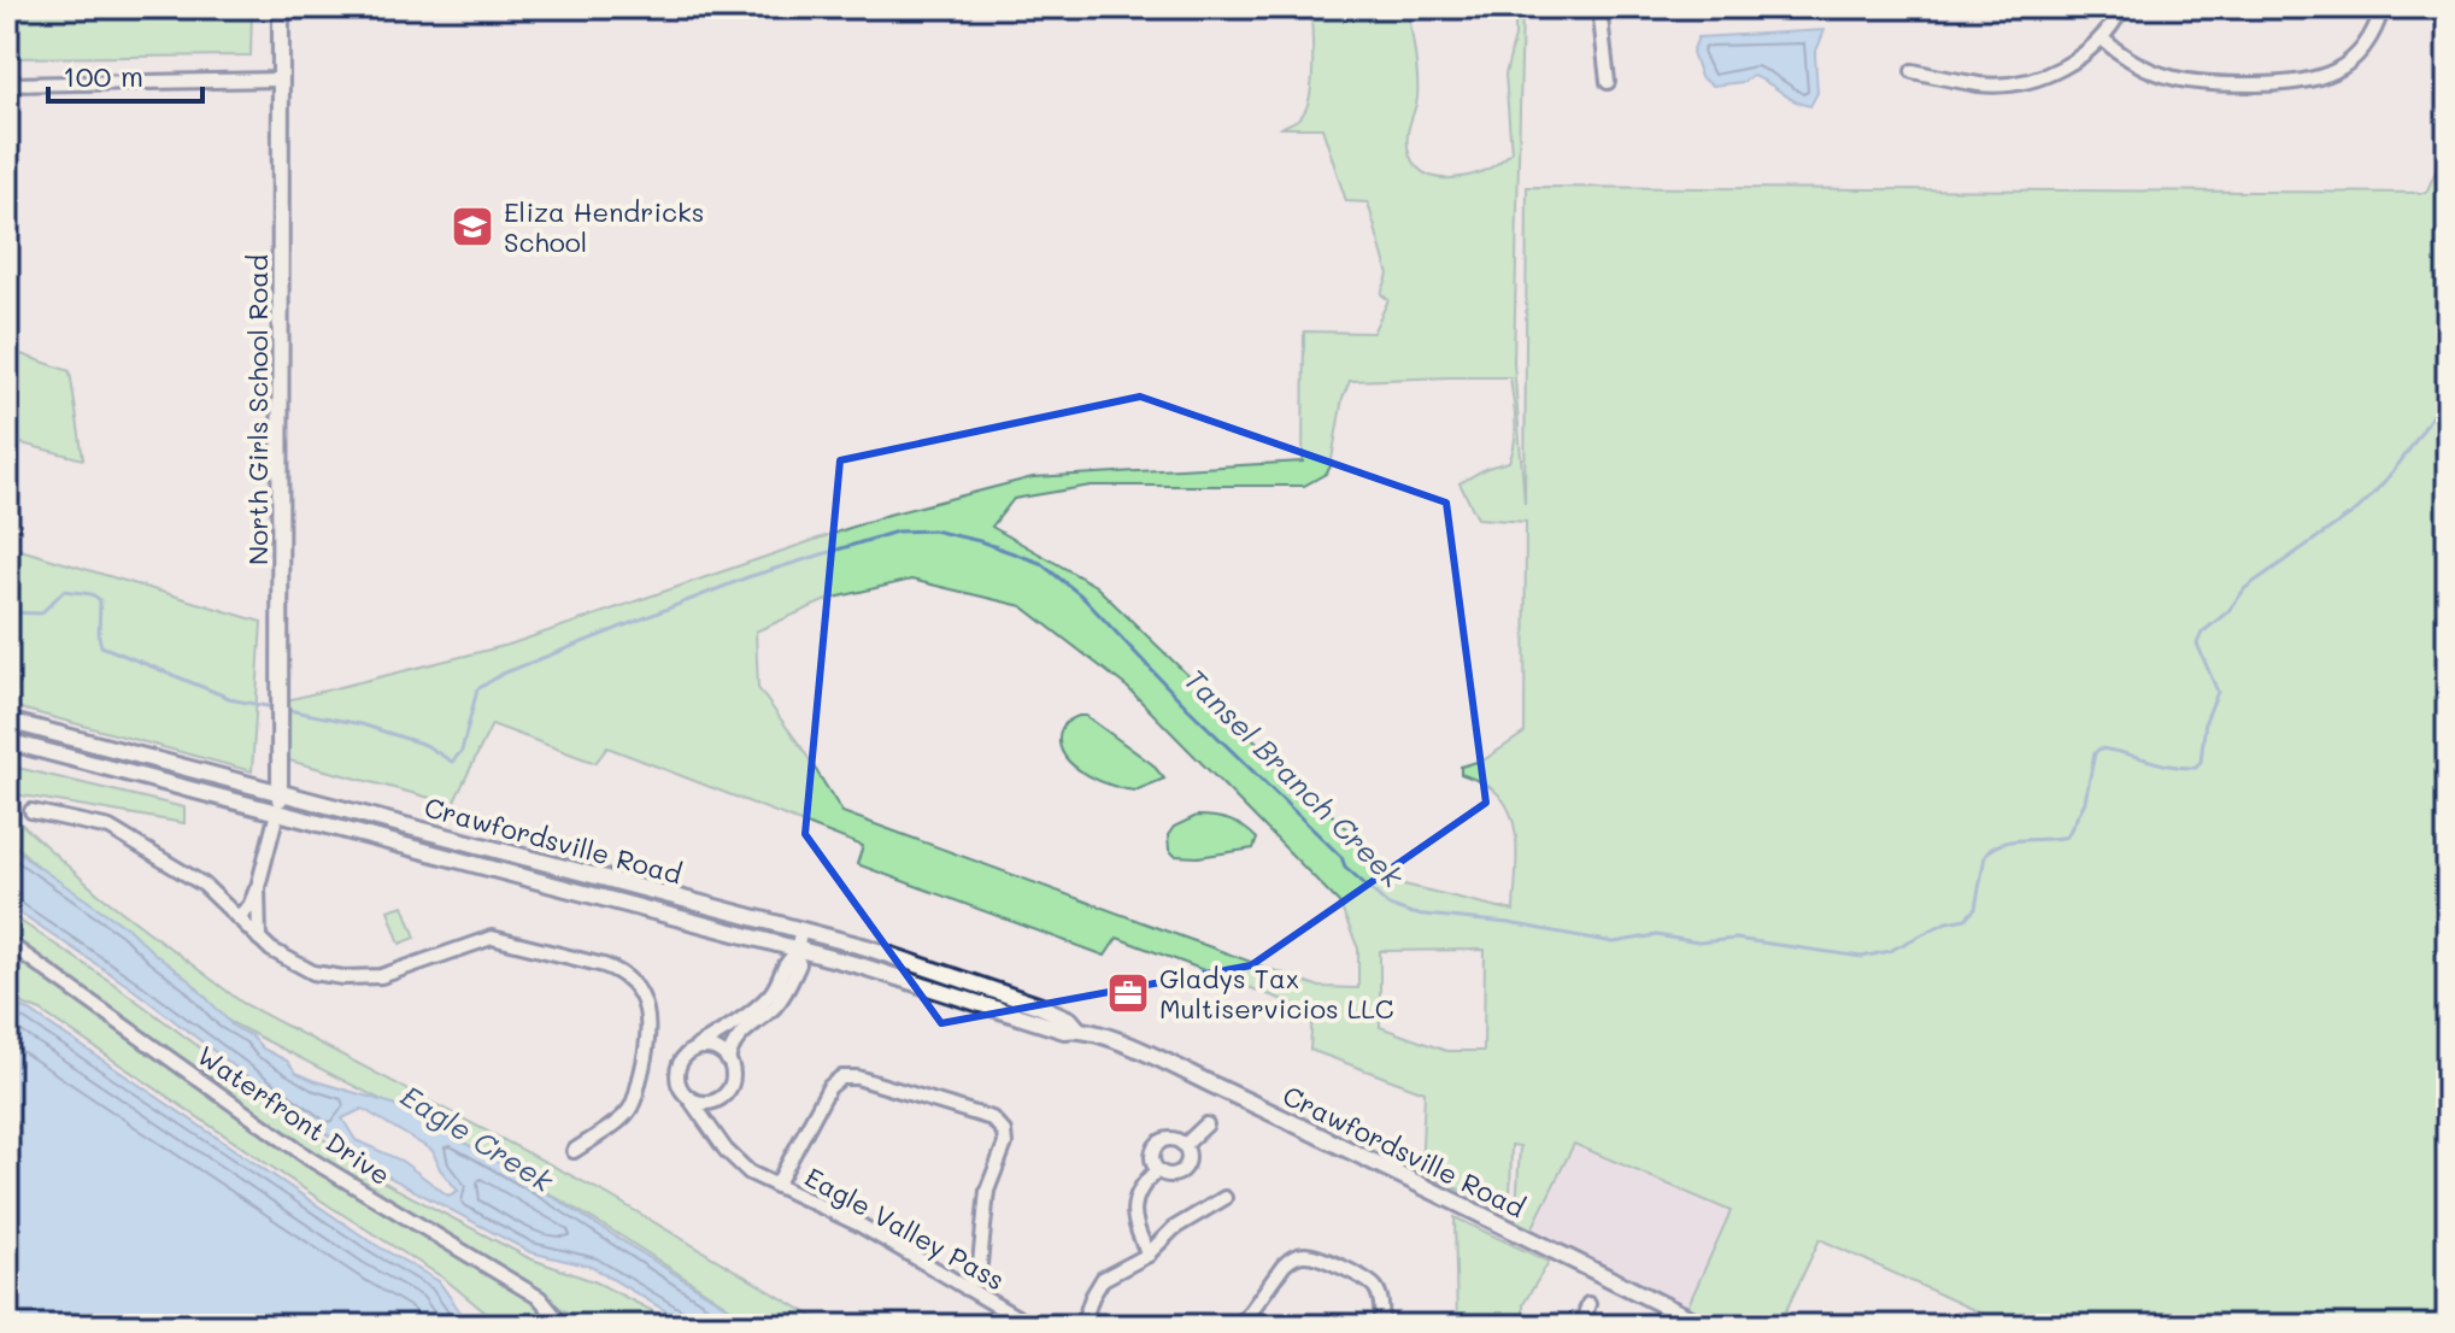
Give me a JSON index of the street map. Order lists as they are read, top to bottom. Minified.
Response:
{"streets":{"main road":["North Girls School Road","Crawfordsville Road"],"street":["Waterfront Drive","Eagle Valley Pass"]},"crossings":[["North Girls School Road","Crawfordsville Road"]],"water":["Tansel Branch Creek","Eagle Creek"],"places":{"school or university":["Eliza Hendricks School"],"office":["Gladys Tax Multiservicios LLC"]},"scale_bar":"100 m"}
